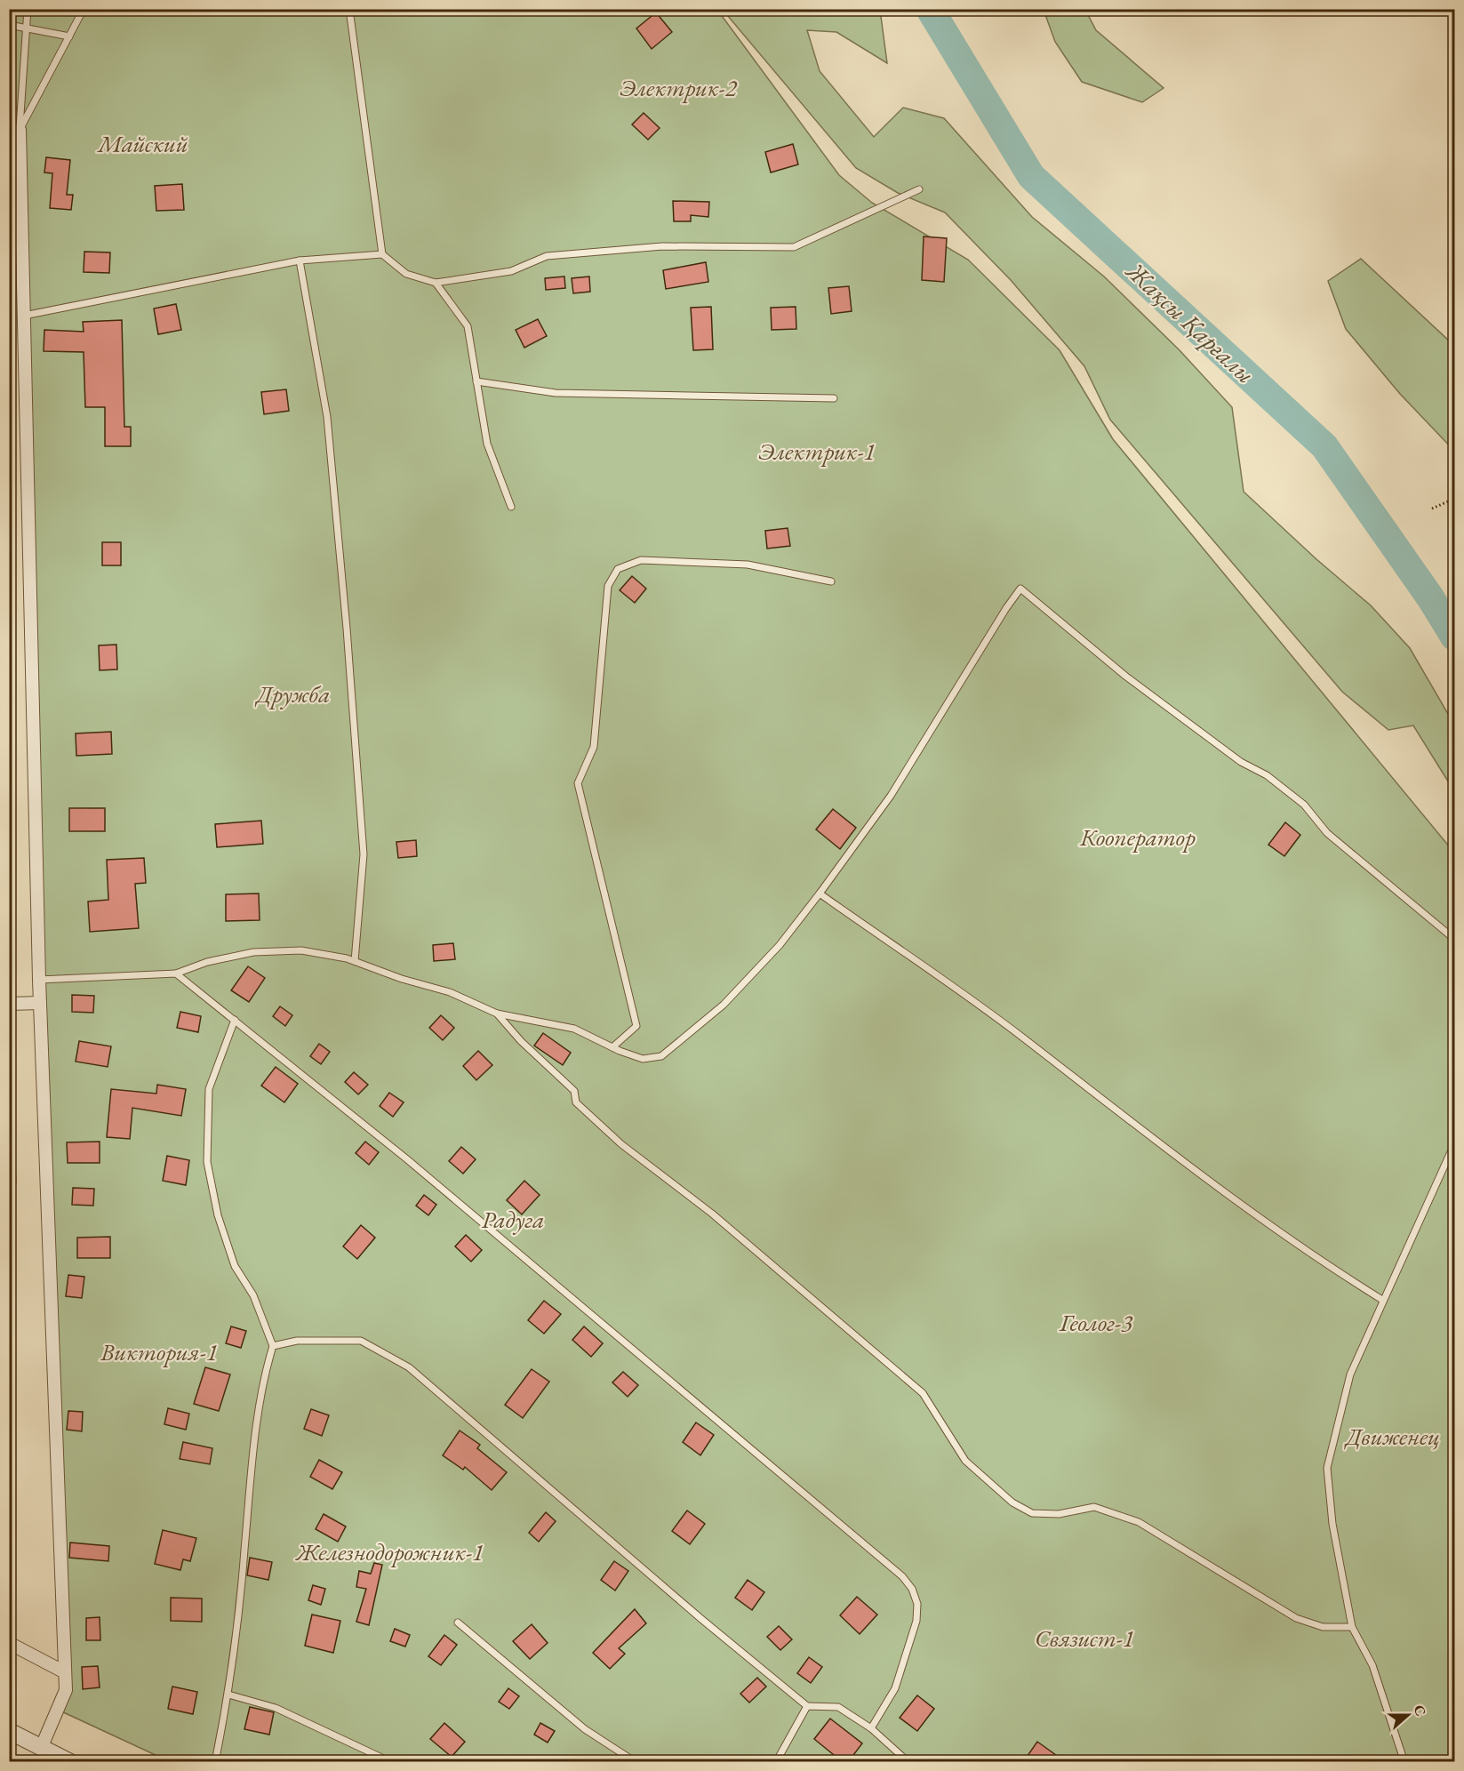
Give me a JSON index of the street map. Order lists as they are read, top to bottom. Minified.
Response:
{"water":["Жақсы Қарғалы"],"parks":["Электрик-2","Майский","Электрик-1","Дружба","Кооператор","Радуга","Геолог-3","Виктория-1","Движенец","Железнодорожник-1","Связист-1"],"north":"right"}
